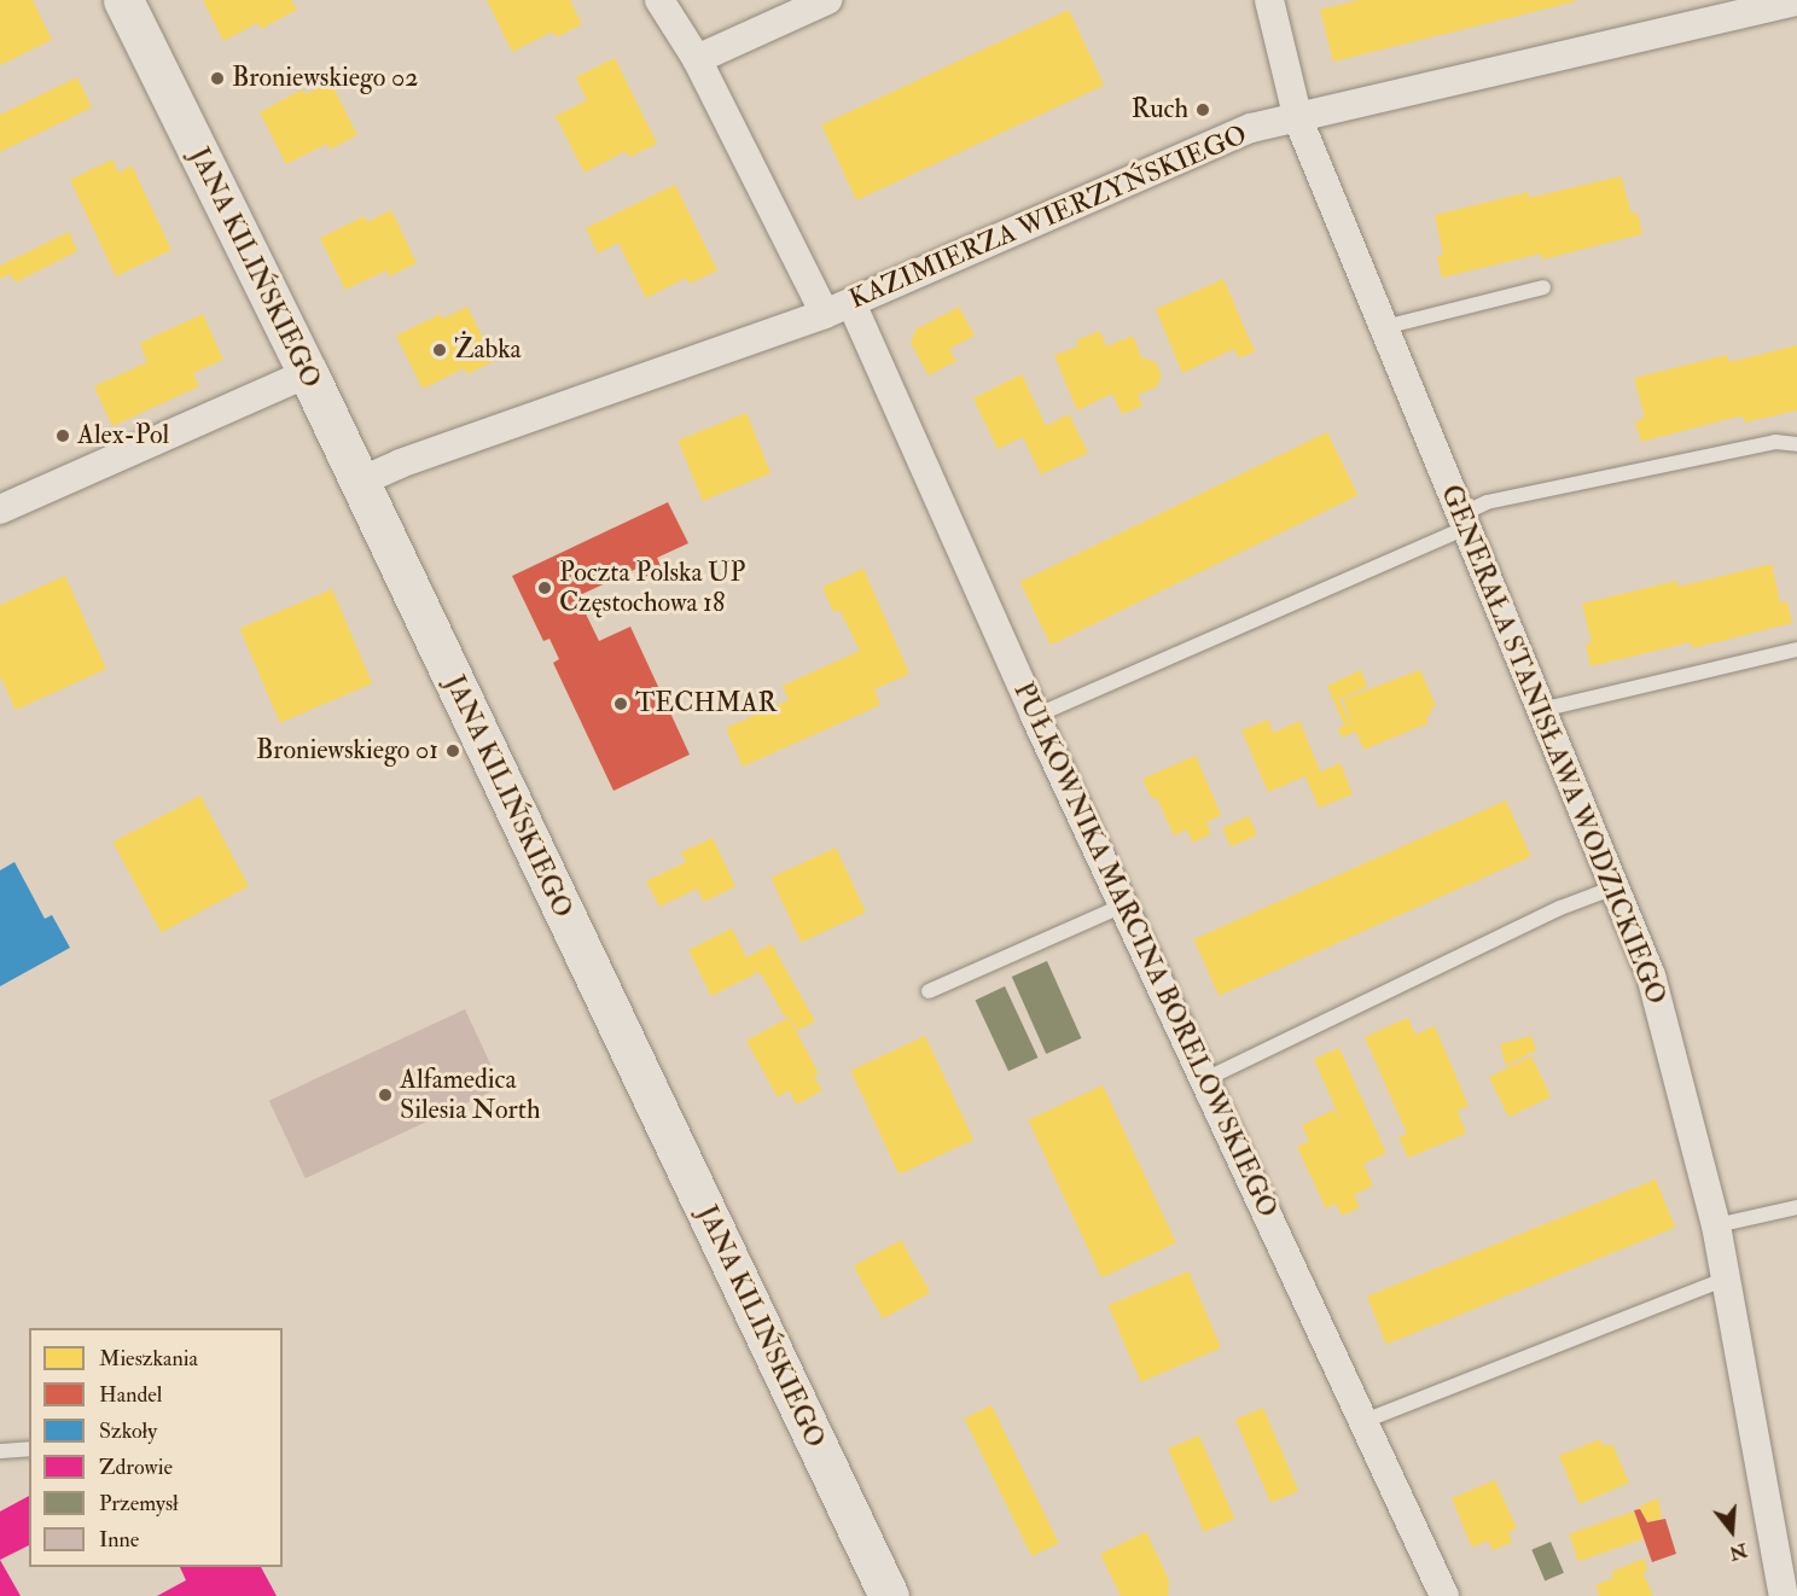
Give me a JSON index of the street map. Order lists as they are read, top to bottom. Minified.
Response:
{"streets":{"street":["KAZIMIERZA WIERZYŃSKIEGO","JANA KILIŃSKIEGO","GENERAŁA STANISŁAWA WODZICKIEGO","PUŁKOWNIKA MARCINA BORELOWSKIEGO"]},"crossings":[["KAZIMIERZA WIERZYŃSKIEGO","JANA KILIŃSKIEGO"],["KAZIMIERZA WIERZYŃSKIEGO","GENERAŁA STANISŁAWA WODZICKIEGO"],["KAZIMIERZA WIERZYŃSKIEGO","PUŁKOWNIKA MARCINA BORELOWSKIEGO"]],"places":["Broniewskiego 02","Ruch","Żabka","Alex-Pol","Poczta Polska UP Częstochowa 18","TECHMAR","Broniewskiego 01","Alfamedica Silesia North"],"legend":["Mieszkania","Handel","Szkoły","Zdrowie","Przemysł","Inne"],"north":"bottom"}
